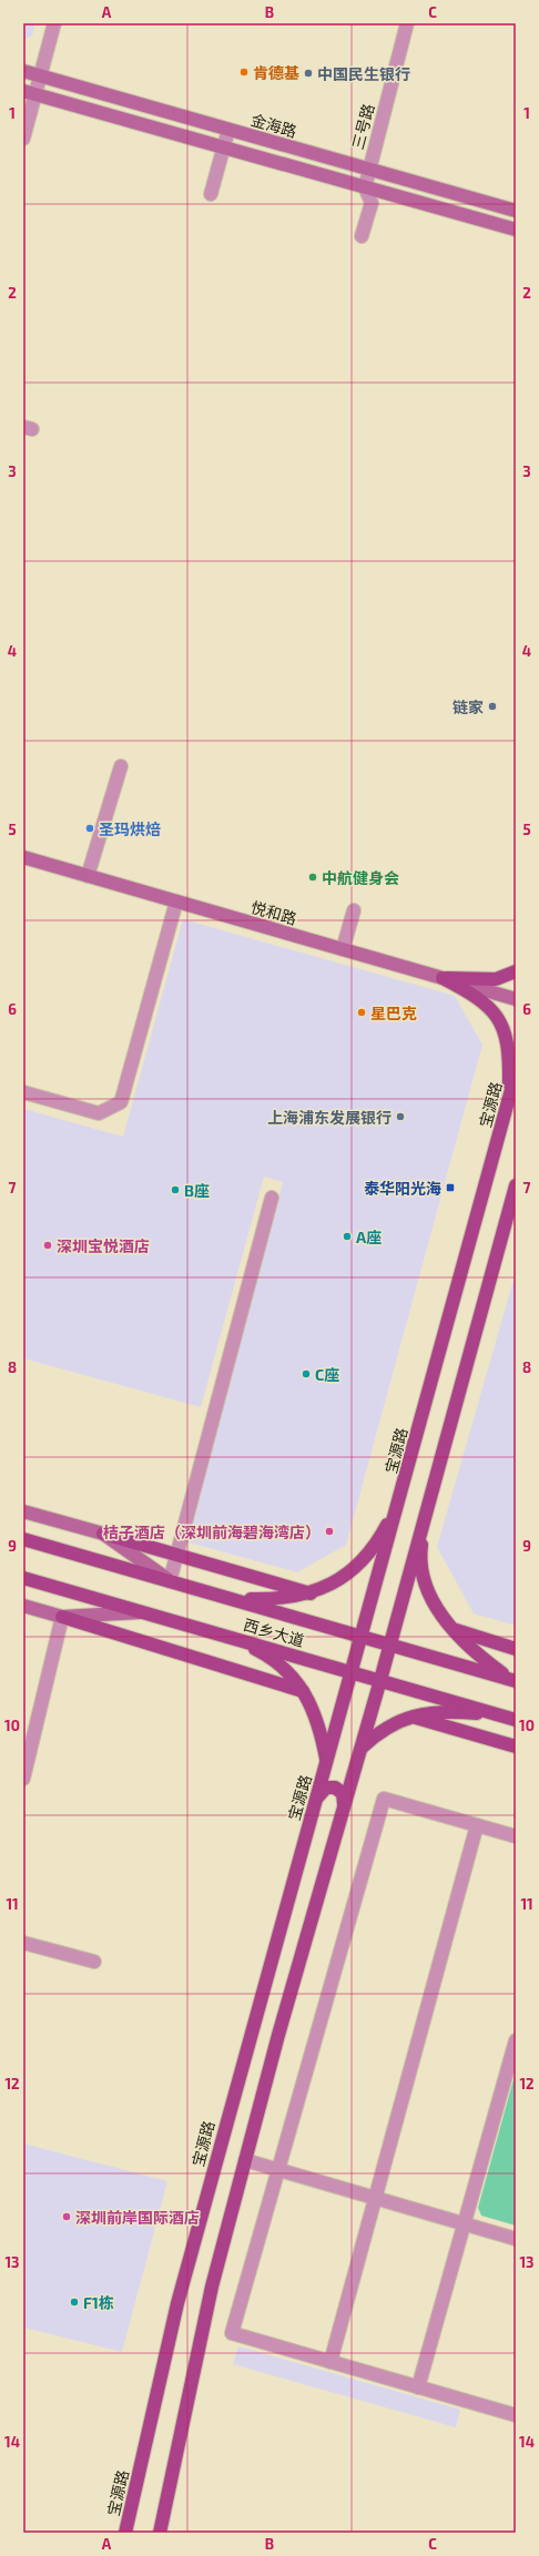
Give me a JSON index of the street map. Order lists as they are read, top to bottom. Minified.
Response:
{"streets":{"main road":["宝源路","西乡大道"],"street":["金海路","三号路","悦和路"]},"crossings":[["金海路","三号路"],["宝源路","西乡大道"]],"places":{"other":["肯德基","中国民生银行","链家","圣玛烘焙","中航健身会","星巴克","上海浦东发展银行","B座","A座","深圳宝悦酒店","C座","桔子酒店（深圳前海碧海湾店）","深圳前岸国际酒店","F1栋"],"transit":["泰华阳光海"]},"grid":{"columns":["A","B","C"],"rows":["1","2","3","4","5","6","7","8","9","10","11","12","13","14"]}}
